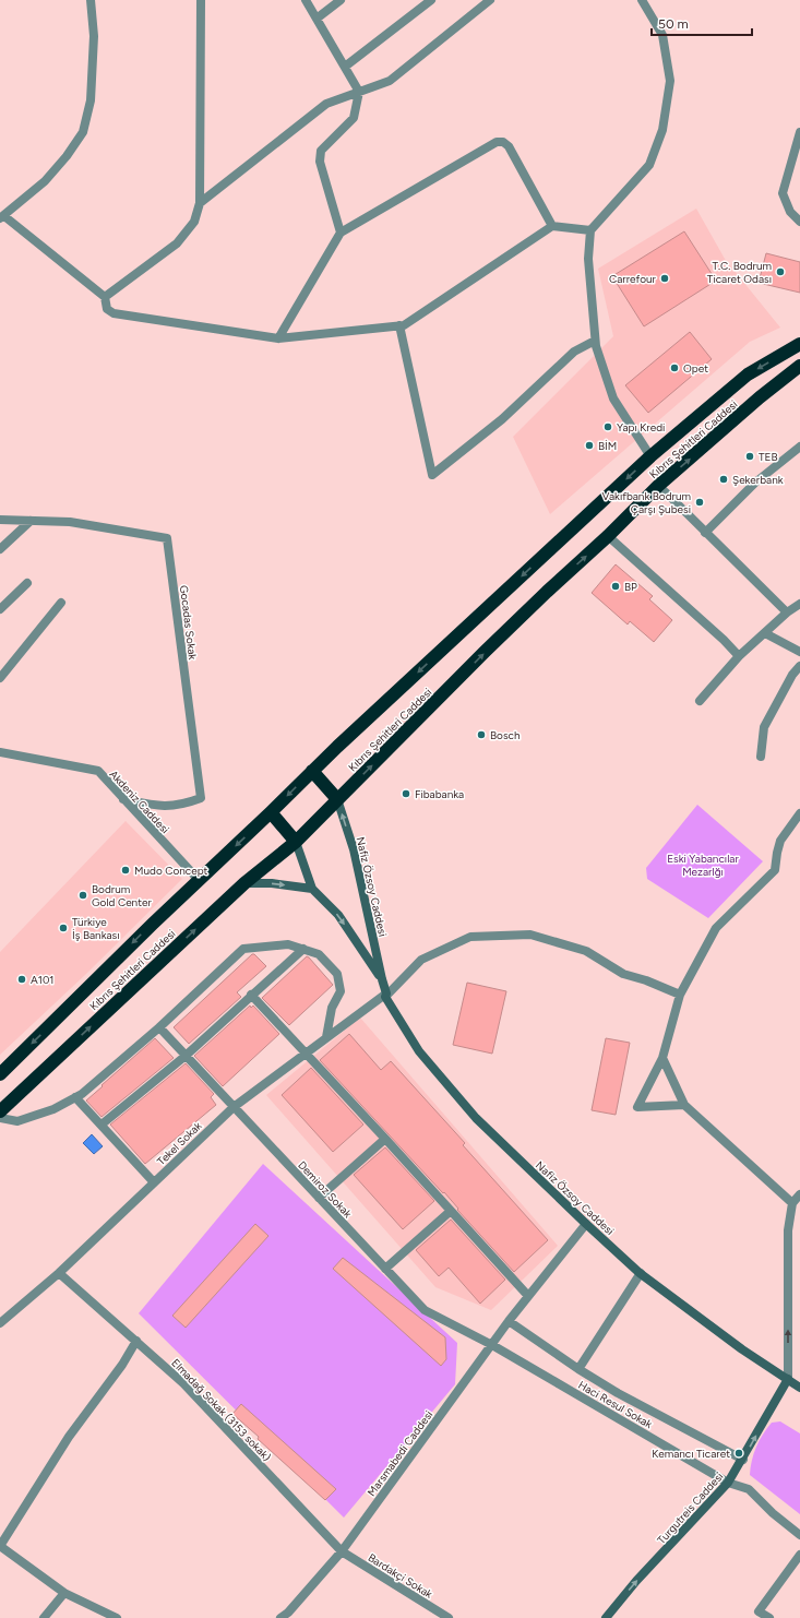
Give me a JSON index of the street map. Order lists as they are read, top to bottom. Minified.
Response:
{"streets":{"highway":["Kıbrıs Şehitleri Caddesi"],"main road":["Nafiz Özsoy Caddesi","Turgutreis Caddesi"],"street":["Gocadas Sokak","Akdeniz Caddesi","Tekel Sokak","Demiroz Sokak","Haci Resul Sokak","Elmadağ Sokak (3153 sokak)","Marsmabedi Caddesi","Bardakçi Sokak"]},"crossings":[["Kıbrıs Şehitleri Caddesi","Akdeniz Caddesi"],["Kıbrıs Şehitleri Caddesi","Nafiz Özsoy Caddesi"],["Gocadas Sokak","Akdeniz Caddesi"],["Nafiz Özsoy Caddesi","Tekel Sokak"],["Nafiz Özsoy Caddesi","Marsmabedi Caddesi"],["Nafiz Özsoy Caddesi","Turgutreis Caddesi"],["Tekel Sokak","Demiroz Sokak"],["Tekel Sokak","Elmadağ Sokak (3153 sokak)"],["Demiroz Sokak","Haci Resul Sokak"],["Demiroz Sokak","Marsmabedi Caddesi"],["Haci Resul Sokak","Marsmabedi Caddesi"],["Haci Resul Sokak","Turgutreis Caddesi"],["Elmadağ Sokak (3153 sokak)","Marsmabedi Caddesi"],["Elmadağ Sokak (3153 sokak)","Bardakçi Sokak"],["Marsmabedi Caddesi","Bardakçi Sokak"]],"one_way":["Turgutreis Caddesi"],"parks":["Eski Yabancılar Mezarlğı"],"places":["T.C. Bodrum Ticaret Odası","Carrefour","Opet","Yapı Kredi","BİM","TEB","Şekerbank","Vakıfbank Bodrum Çarşı Şubesi","BP","Bosch","Fibabanka","Mudo Concept","Bodrum Gold Center","Türkiye İş Bankası","A101","Kemancı Ticaret"],"scale_bar":"50 m"}
